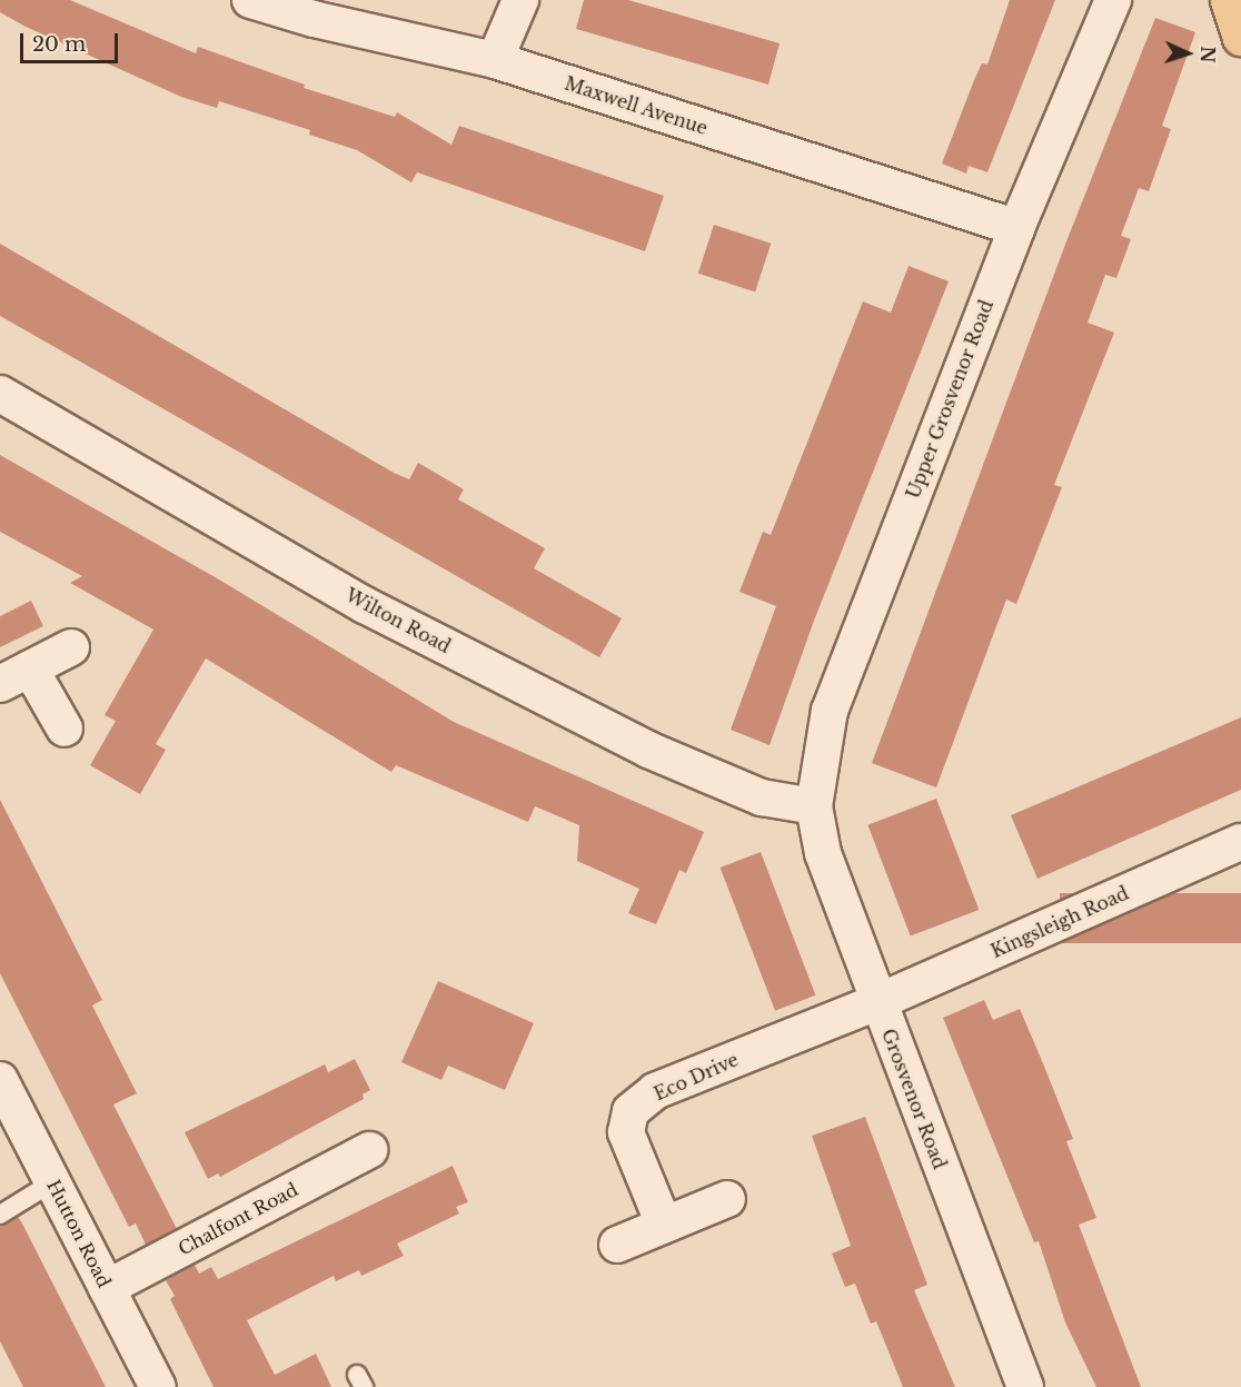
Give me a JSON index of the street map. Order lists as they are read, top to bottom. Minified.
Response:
{"streets":{"street":["Maxwell Avenue","Upper Grosvenor Road","Wilton Road","Kingsleigh Road","Eco Drive","Grosvenor Road","Chalfont Road","Hutton Road"]},"crossings":[["Maxwell Avenue","Upper Grosvenor Road"],["Upper Grosvenor Road","Wilton Road"],["Upper Grosvenor Road","Grosvenor Road"],["Wilton Road","Grosvenor Road"],["Kingsleigh Road","Eco Drive"],["Kingsleigh Road","Grosvenor Road"],["Eco Drive","Grosvenor Road"],["Chalfont Road","Hutton Road"]],"scale_bar":"20 m","north":"right"}
